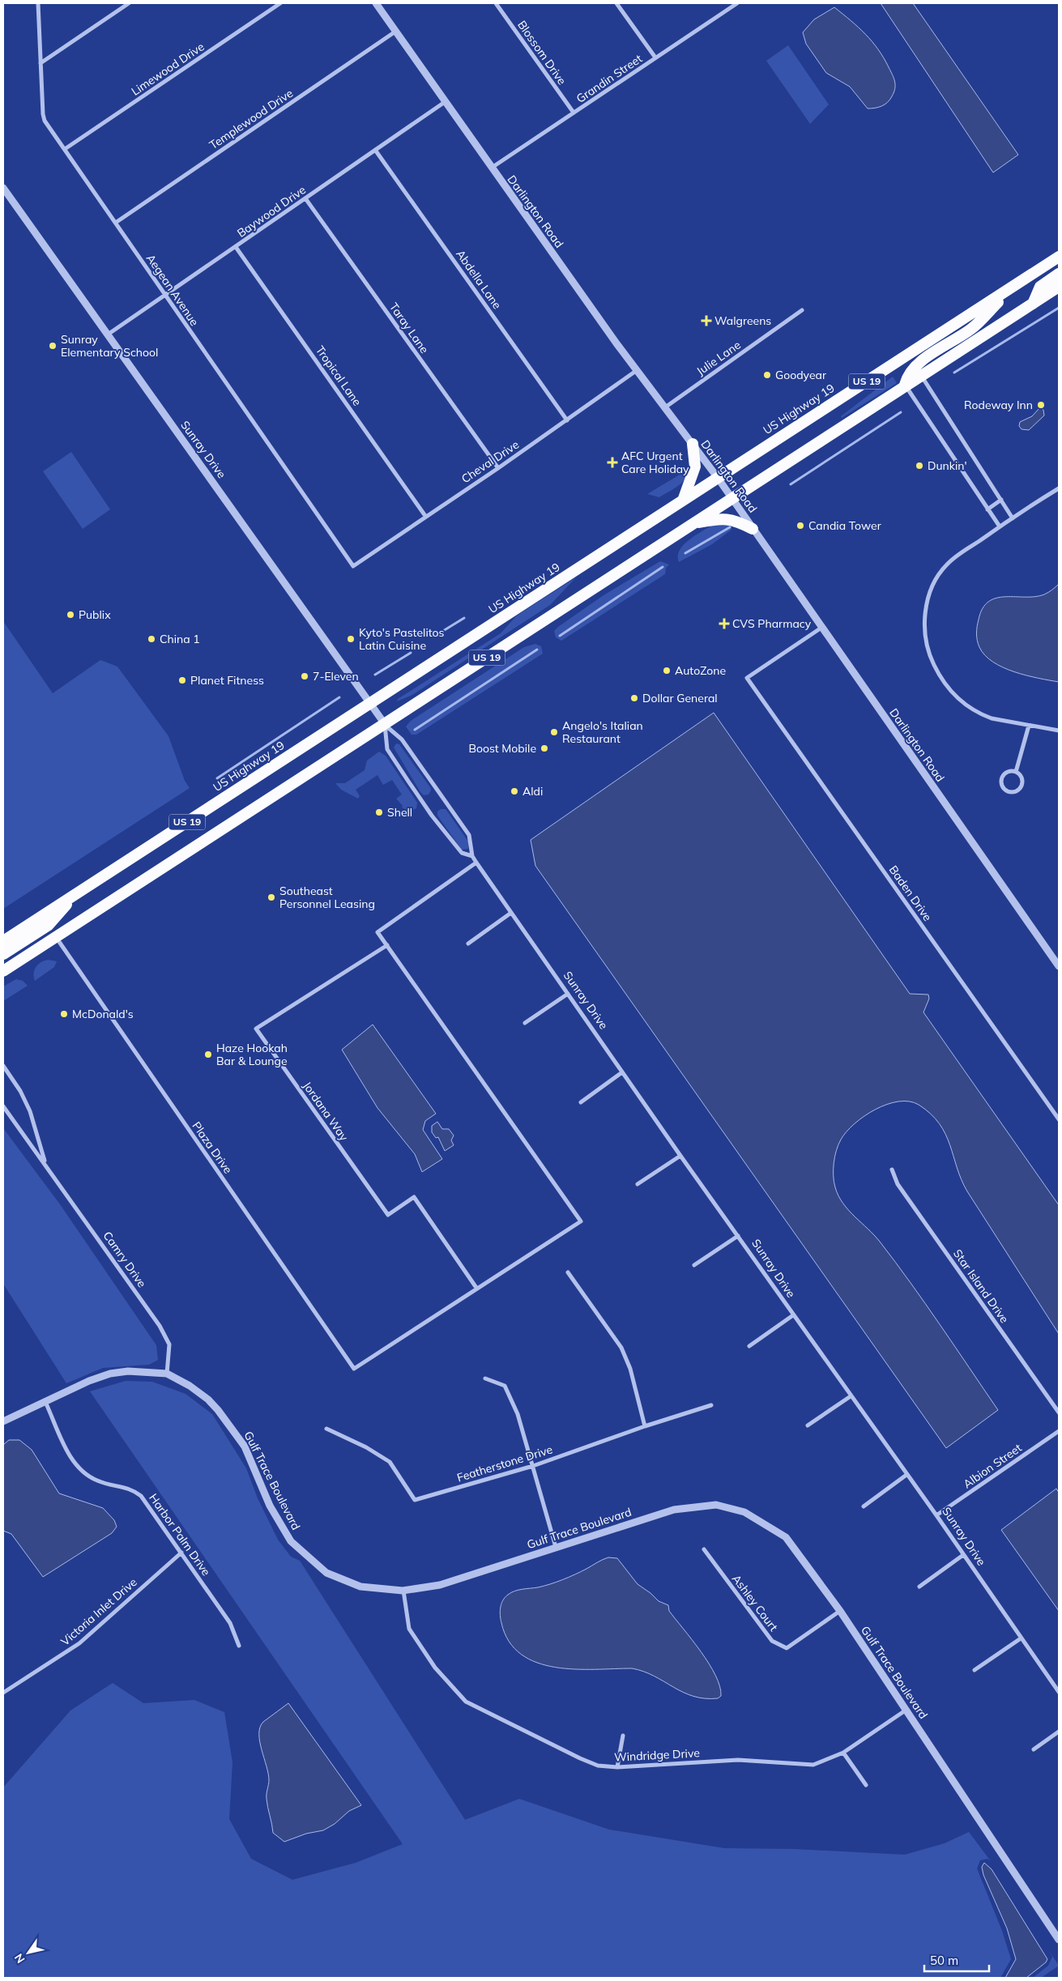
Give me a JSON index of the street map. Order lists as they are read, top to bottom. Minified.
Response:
{"streets":{"highway":["US 19","US Highway 19"],"street":["Blossom Drive","Limewood Drive","Grandin Street","Templewood Drive","Baywood Drive","Darlington Road","Abdella Lane","Aegean Avenue","Taray Lane","Julie Lane","Tropical Lane","Sunray Drive","Cheval Drive","Baden Drive","Jordana Way","Plaza Drive","Camry Drive","Star Island Drive","Featherstone Drive","Albion Street","Gulf Trace Boulevard","Harbor Palm Drive","Ashley Court","Victoria Inlet Drive","Windridge Drive"]},"crossings":[["Blossom Drive","Grandin Street"],["Limewood Drive","Aegean Avenue"],["Grandin Street","Darlington Road"],["Templewood Drive","Darlington Road"],["Templewood Drive","Aegean Avenue"],["Baywood Drive","Darlington Road"],["Baywood Drive","Abdella Lane"],["Baywood Drive","Aegean Avenue"],["Baywood Drive","Taray Lane"],["Baywood Drive","Tropical Lane"],["Baywood Drive","Sunray Drive"],["Darlington Road","Julie Lane"],["Darlington Road","US 19"],["Darlington Road","US Highway 19"],["Darlington Road","Cheval Drive"],["Darlington Road","Baden Drive"],["Abdella Lane","Cheval Drive"],["Aegean Avenue","Cheval Drive"],["Taray Lane","Cheval Drive"],["Tropical Lane","Cheval Drive"],["US 19","Sunray Drive"],["US 19","Plaza Drive"],["US Highway 19","Sunray Drive"],["Sunray Drive","Albion Street"],["Jordana Way","Plaza Drive"],["Camry Drive","Gulf Trace Boulevard"],["Gulf Trace Boulevard","Harbor Palm Drive"],["Gulf Trace Boulevard","Ashley Court"],["Gulf Trace Boulevard","Windridge Drive"],["Harbor Palm Drive","Victoria Inlet Drive"]],"places":{"health":["Walgreens","AFC Urgent Care Holiday","CVS Pharmacy"],"other":["Sunray Elementary School","Goodyear","Rodeway Inn","Dunkin'","Candia Tower","Publix","China 1","Kyto's Pastelitos Latin Cuisine","AutoZone","7-Eleven","Planet Fitness","Dollar General","Angelo's Italian Restaurant","Boost Mobile","Aldi","Shell","Southeast Personnel Leasing","McDonald's","Haze Hookah Bar & Lounge"]},"scale_bar":"50 m","north":"bottom left"}
